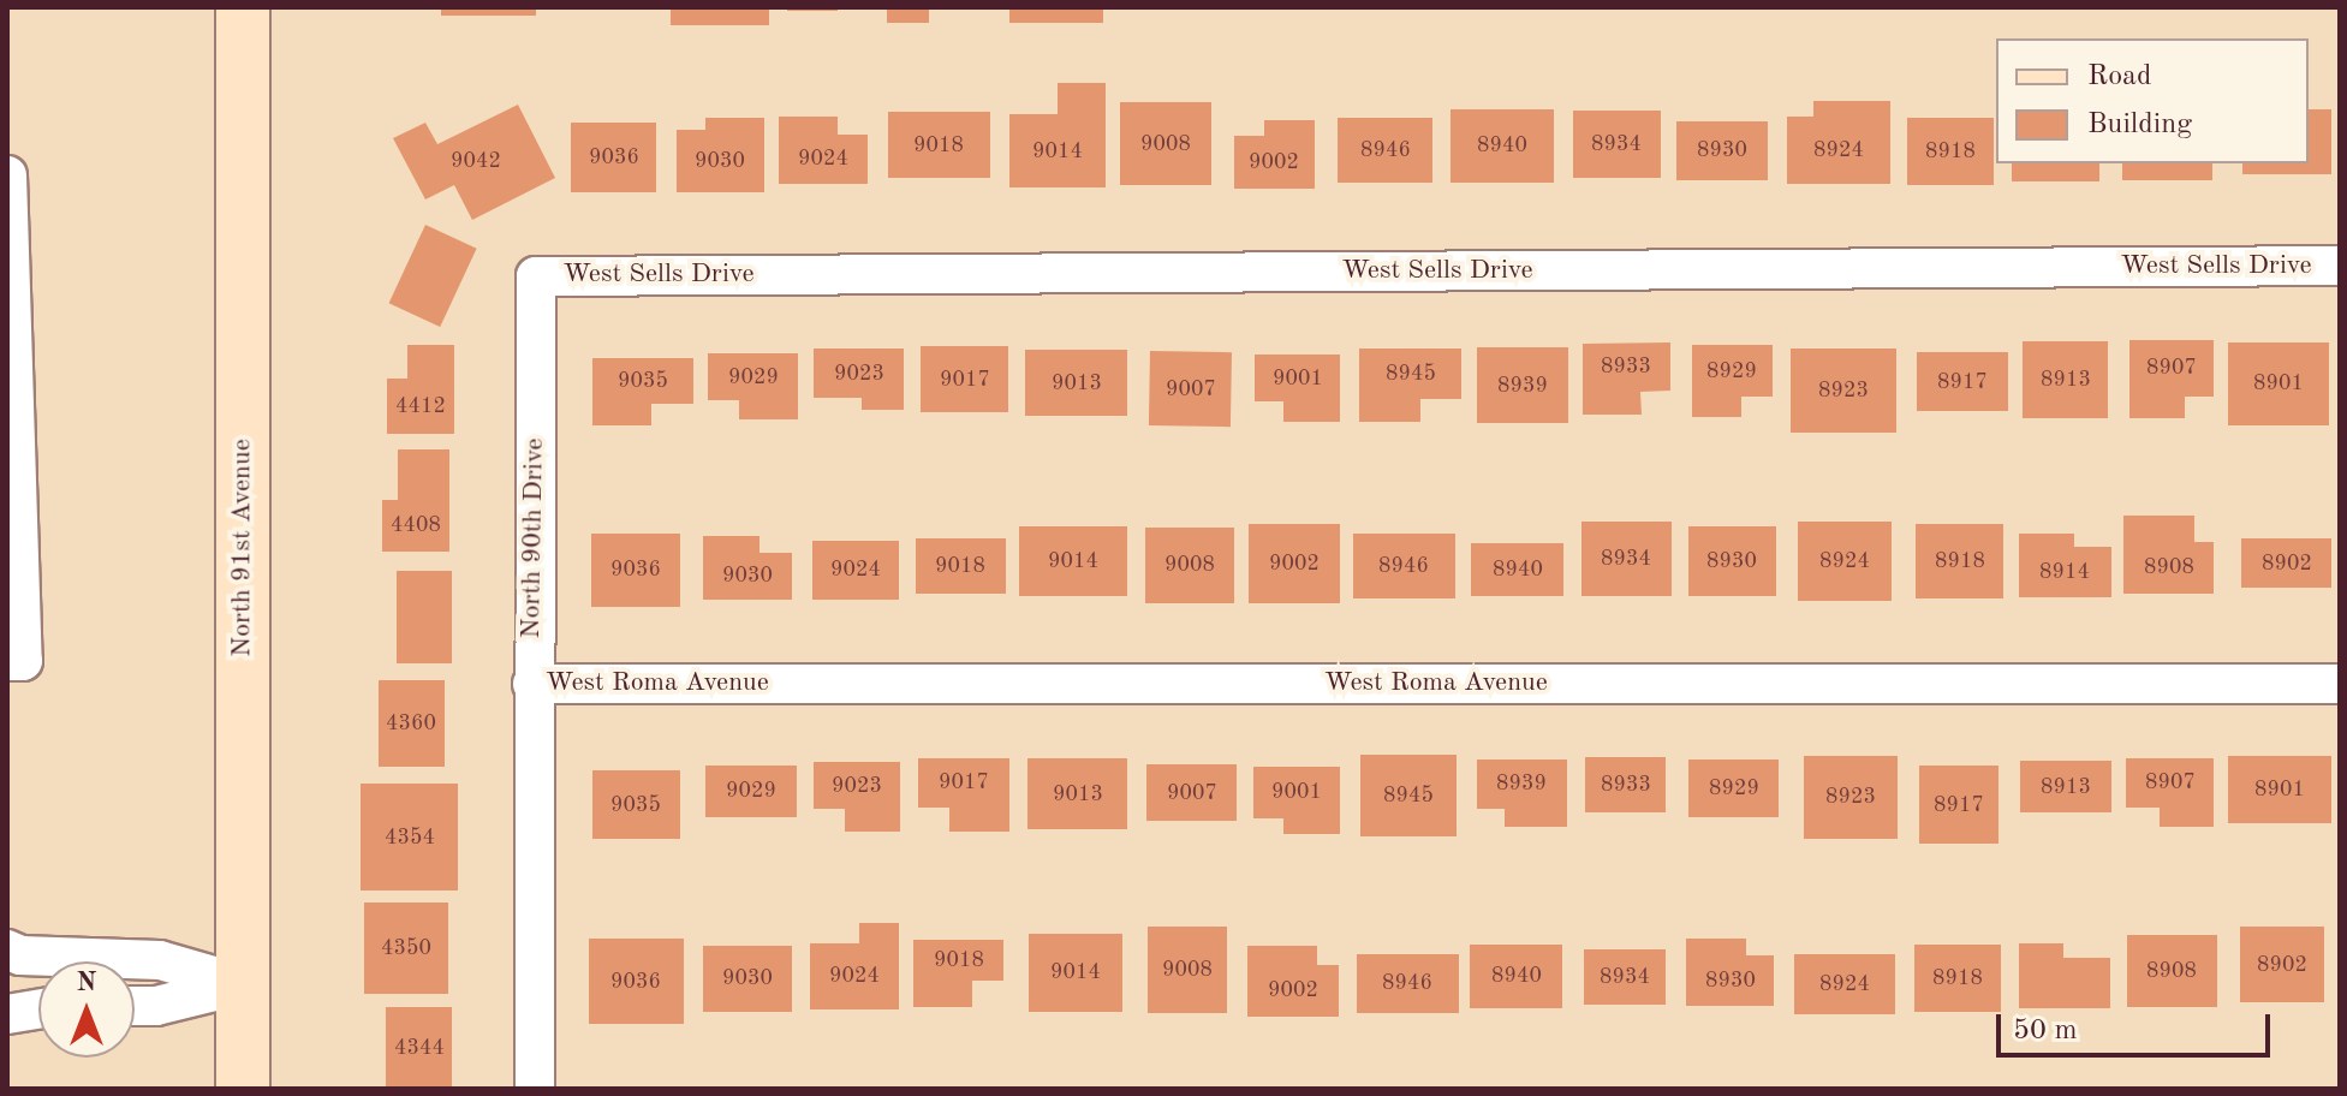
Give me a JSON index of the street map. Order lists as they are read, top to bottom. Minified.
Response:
{"streets":{"main road":["North 91st Avenue"],"street":["West Sells Drive","North 90th Drive","West Roma Avenue"]},"crossings":[["West Sells Drive","North 90th Drive"],["North 90th Drive","West Roma Avenue"]],"house_numbers":["9008","8934","9018","8940","8946","8930","8924","9014","8918","9036","9024","9042","9030","9002","8933","8907","8929","9023","8945","9029","9001","9017","8913","9035","8917","9013","8901","8939","9007","8923","4412","4408","8934","9014","8930","8924","8918","9002","8902","9008","9018","8946","8908","9036","9024","8940","8914","9030","4360","9017","8907","8939","8933","9023","8913","8929","8901","9029","9001","9007","9013","8945","8923","9035","8917","4354","4350","9018","8902","9008","8908","9014","9024","8940","8934","9030","8918","8930","9036","8946","8924","9002","4344"],"legend":["Road","Building"],"scale_bar":"50 m","north":"top"}
